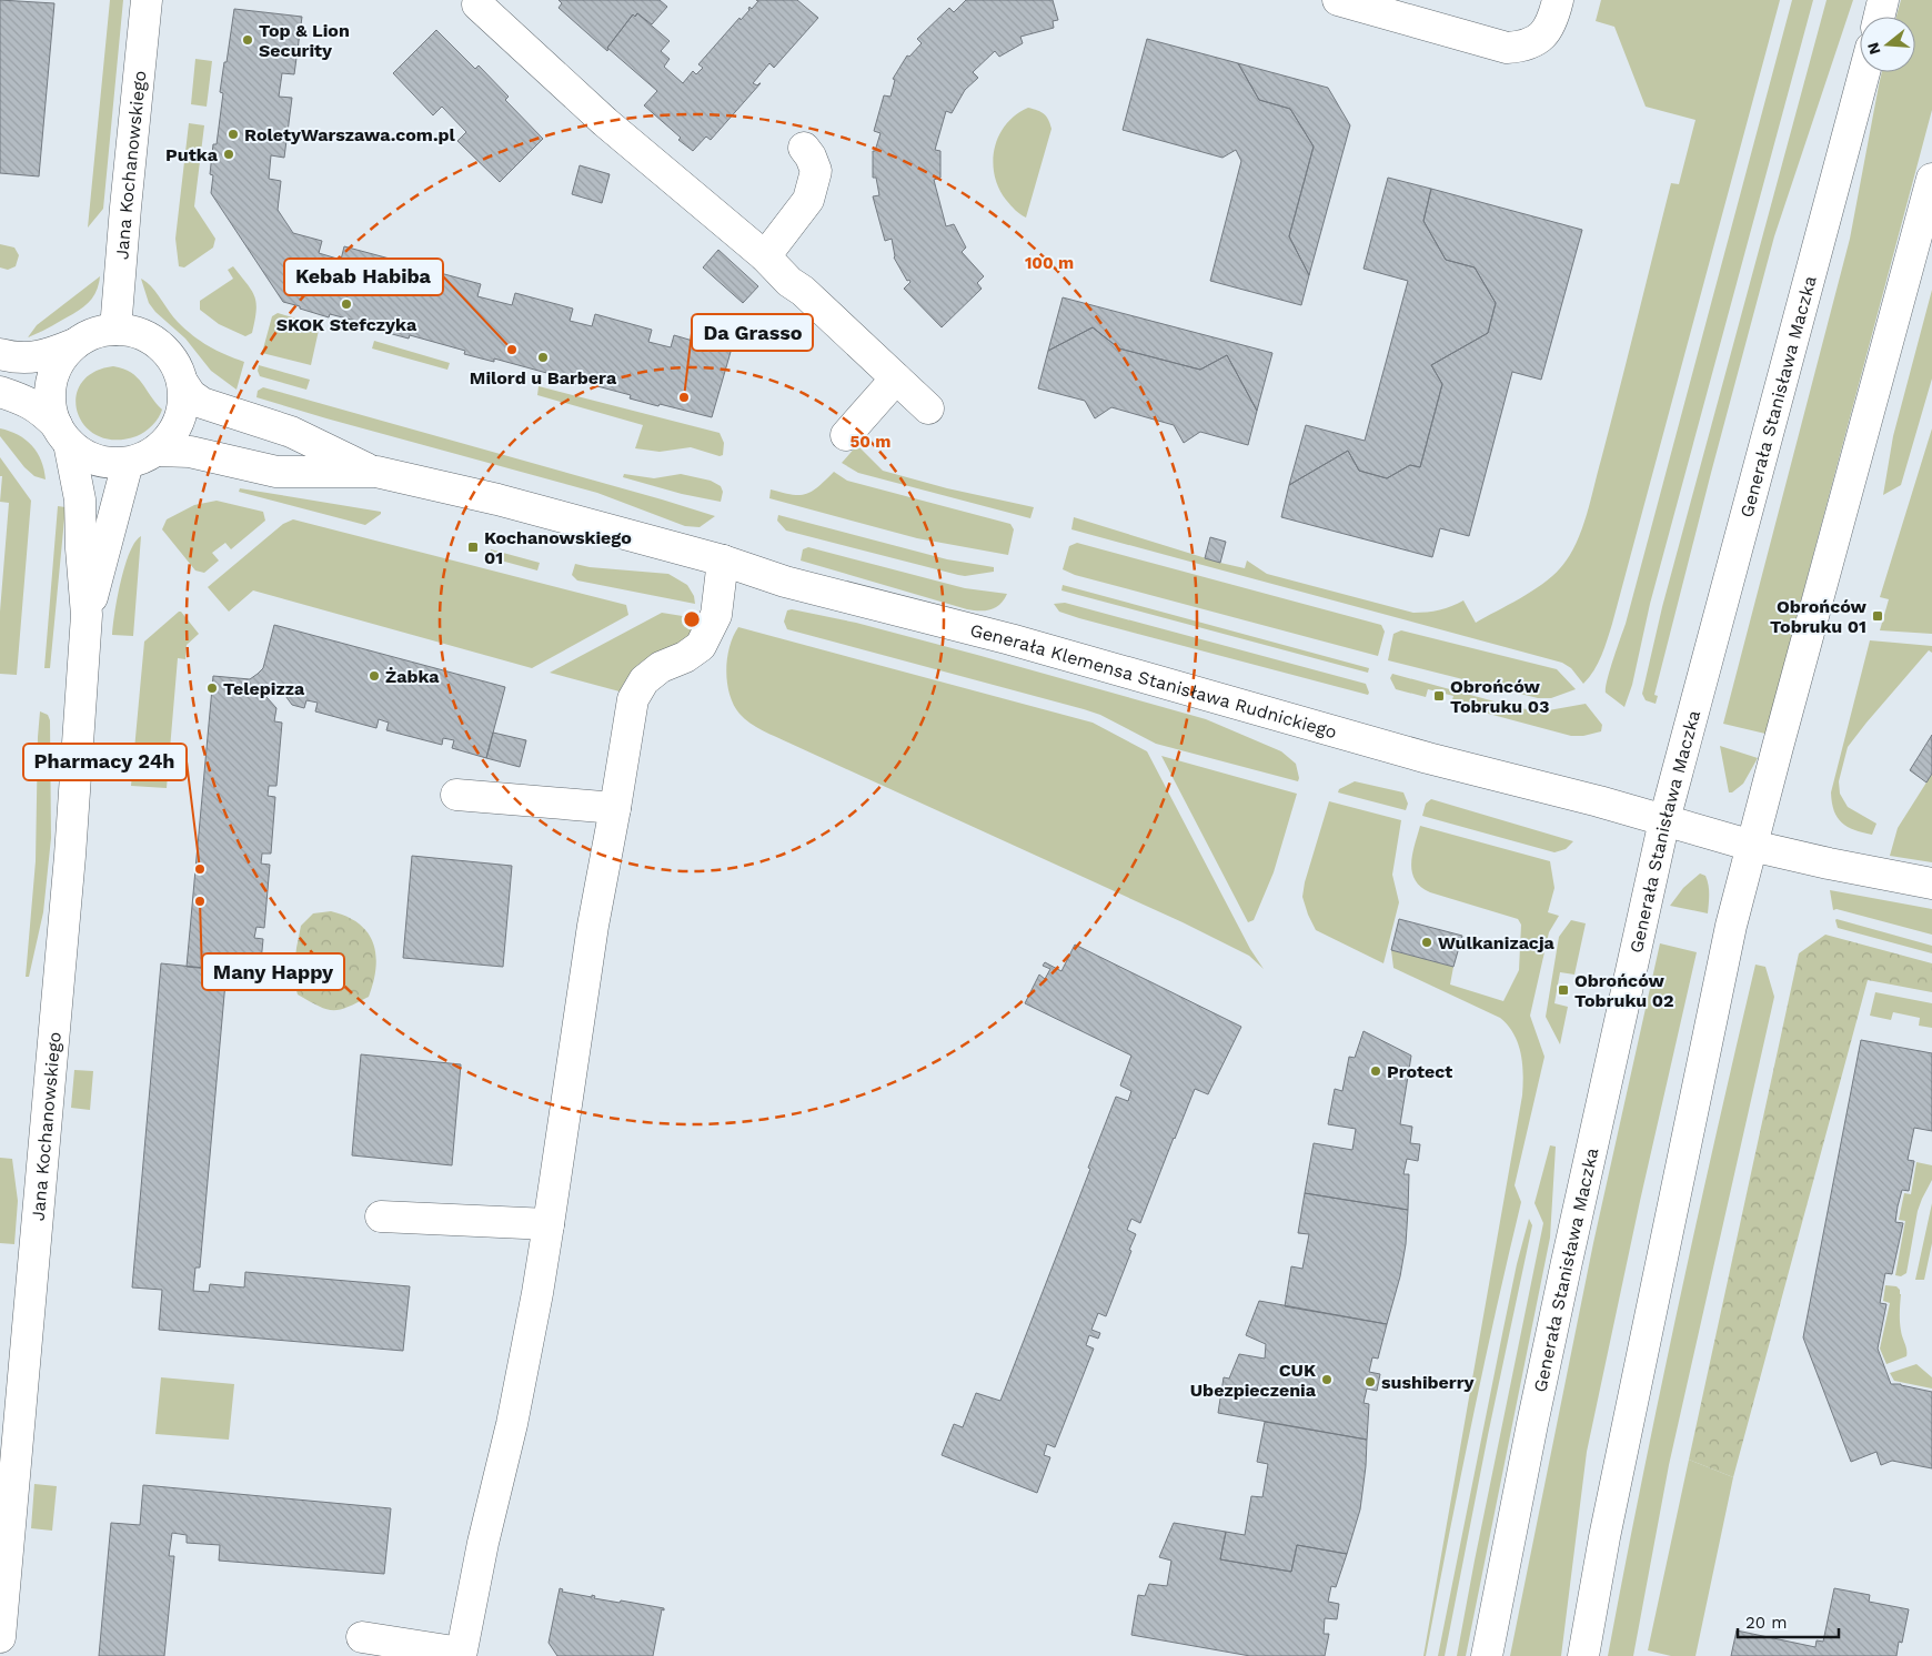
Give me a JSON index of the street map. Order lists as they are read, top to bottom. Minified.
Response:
{"streets":{"street":["Jana Kochanowskiego","Generała Stanisława Maczka","Generała Klemensa Stanisława Rudnickiego"]},"crossings":[["Jana Kochanowskiego","Generała Klemensa Stanisława Rudnickiego"],["Generała Stanisława Maczka","Generała Klemensa Stanisława Rudnickiego"]],"places":{"other":["Top & Lion Security","RoletyWarszawa.com.pl","Putka","SKOK Stefczyka","Kebab Habiba","Milord u Barbera","Da Grasso","Żabka","Telepizza","Pharmacy 24h","Many Happy","Wulkanizacja","Protect","CUK Ubezpieczenia","sushiberry"],"transit":["Kochanowskiego 01","Obrońców Tobruku 01","Obrońców Tobruku 03","Obrońców Tobruku 02"]},"scale_bar":"20 m","north":"left","rings":["100 m","50 m"]}
